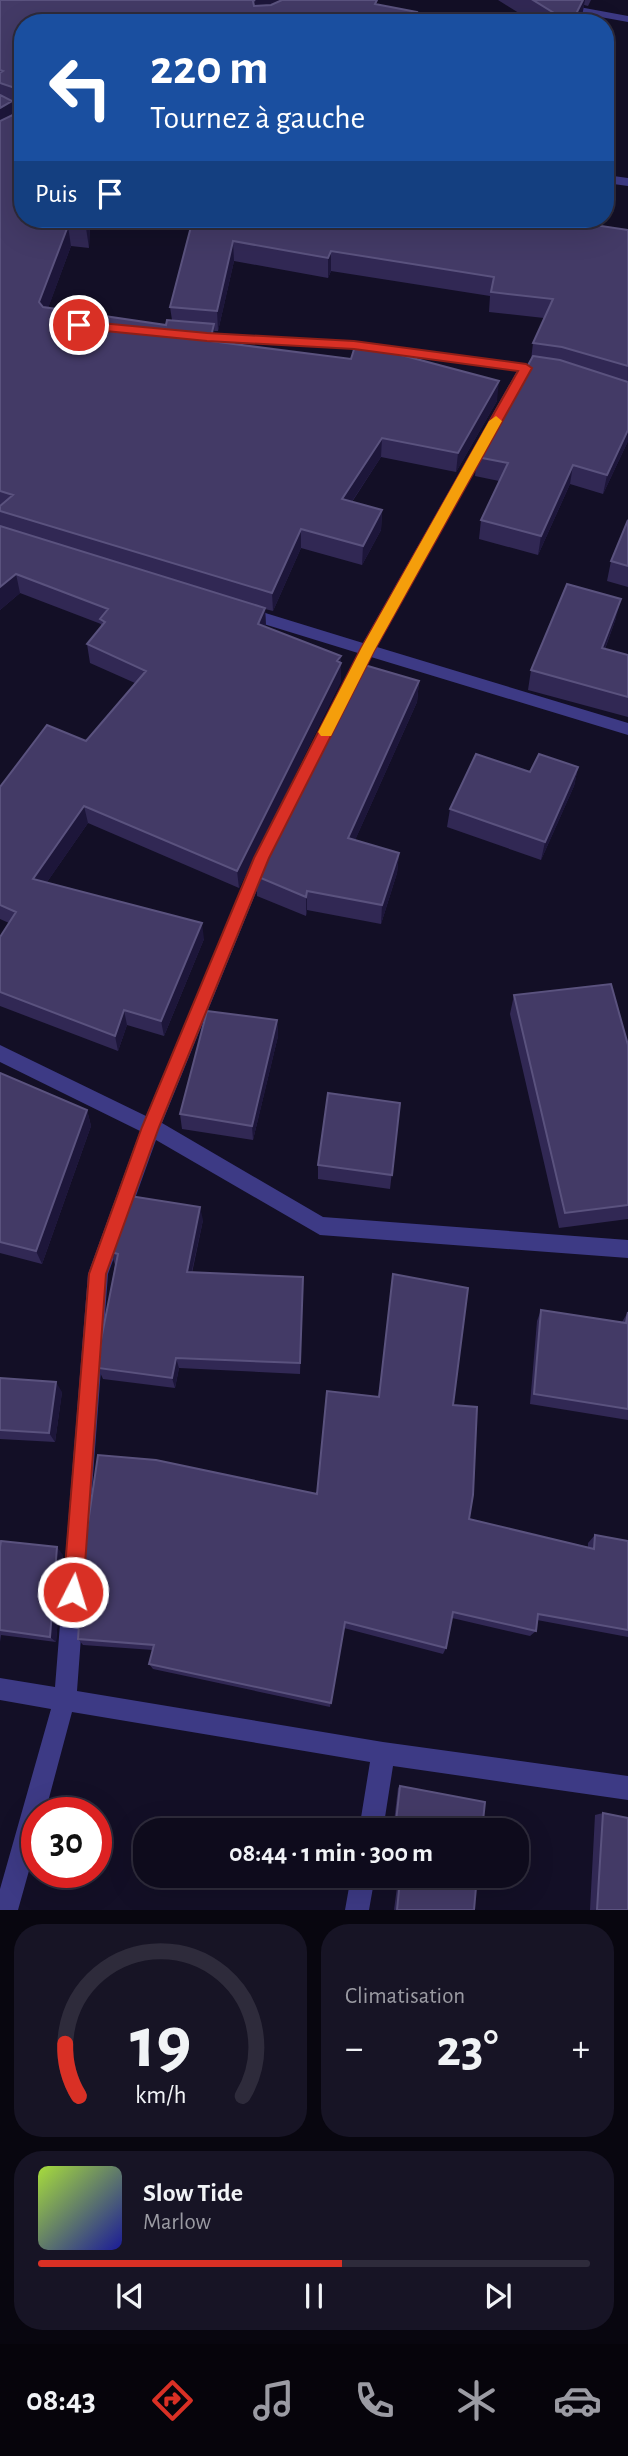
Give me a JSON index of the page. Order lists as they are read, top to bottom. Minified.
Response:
{"page":{"turn":["220 m","Tournez à gauche"],"then":"Puis","limit":"30","trip":"08:44 · 1 min · 300 m","tile":"Climatisation","heat":["−","23°","+"],"song":["Slow Tide","Marlow"],"tabs":"08:43","gauge":["19","km/h"]}}
